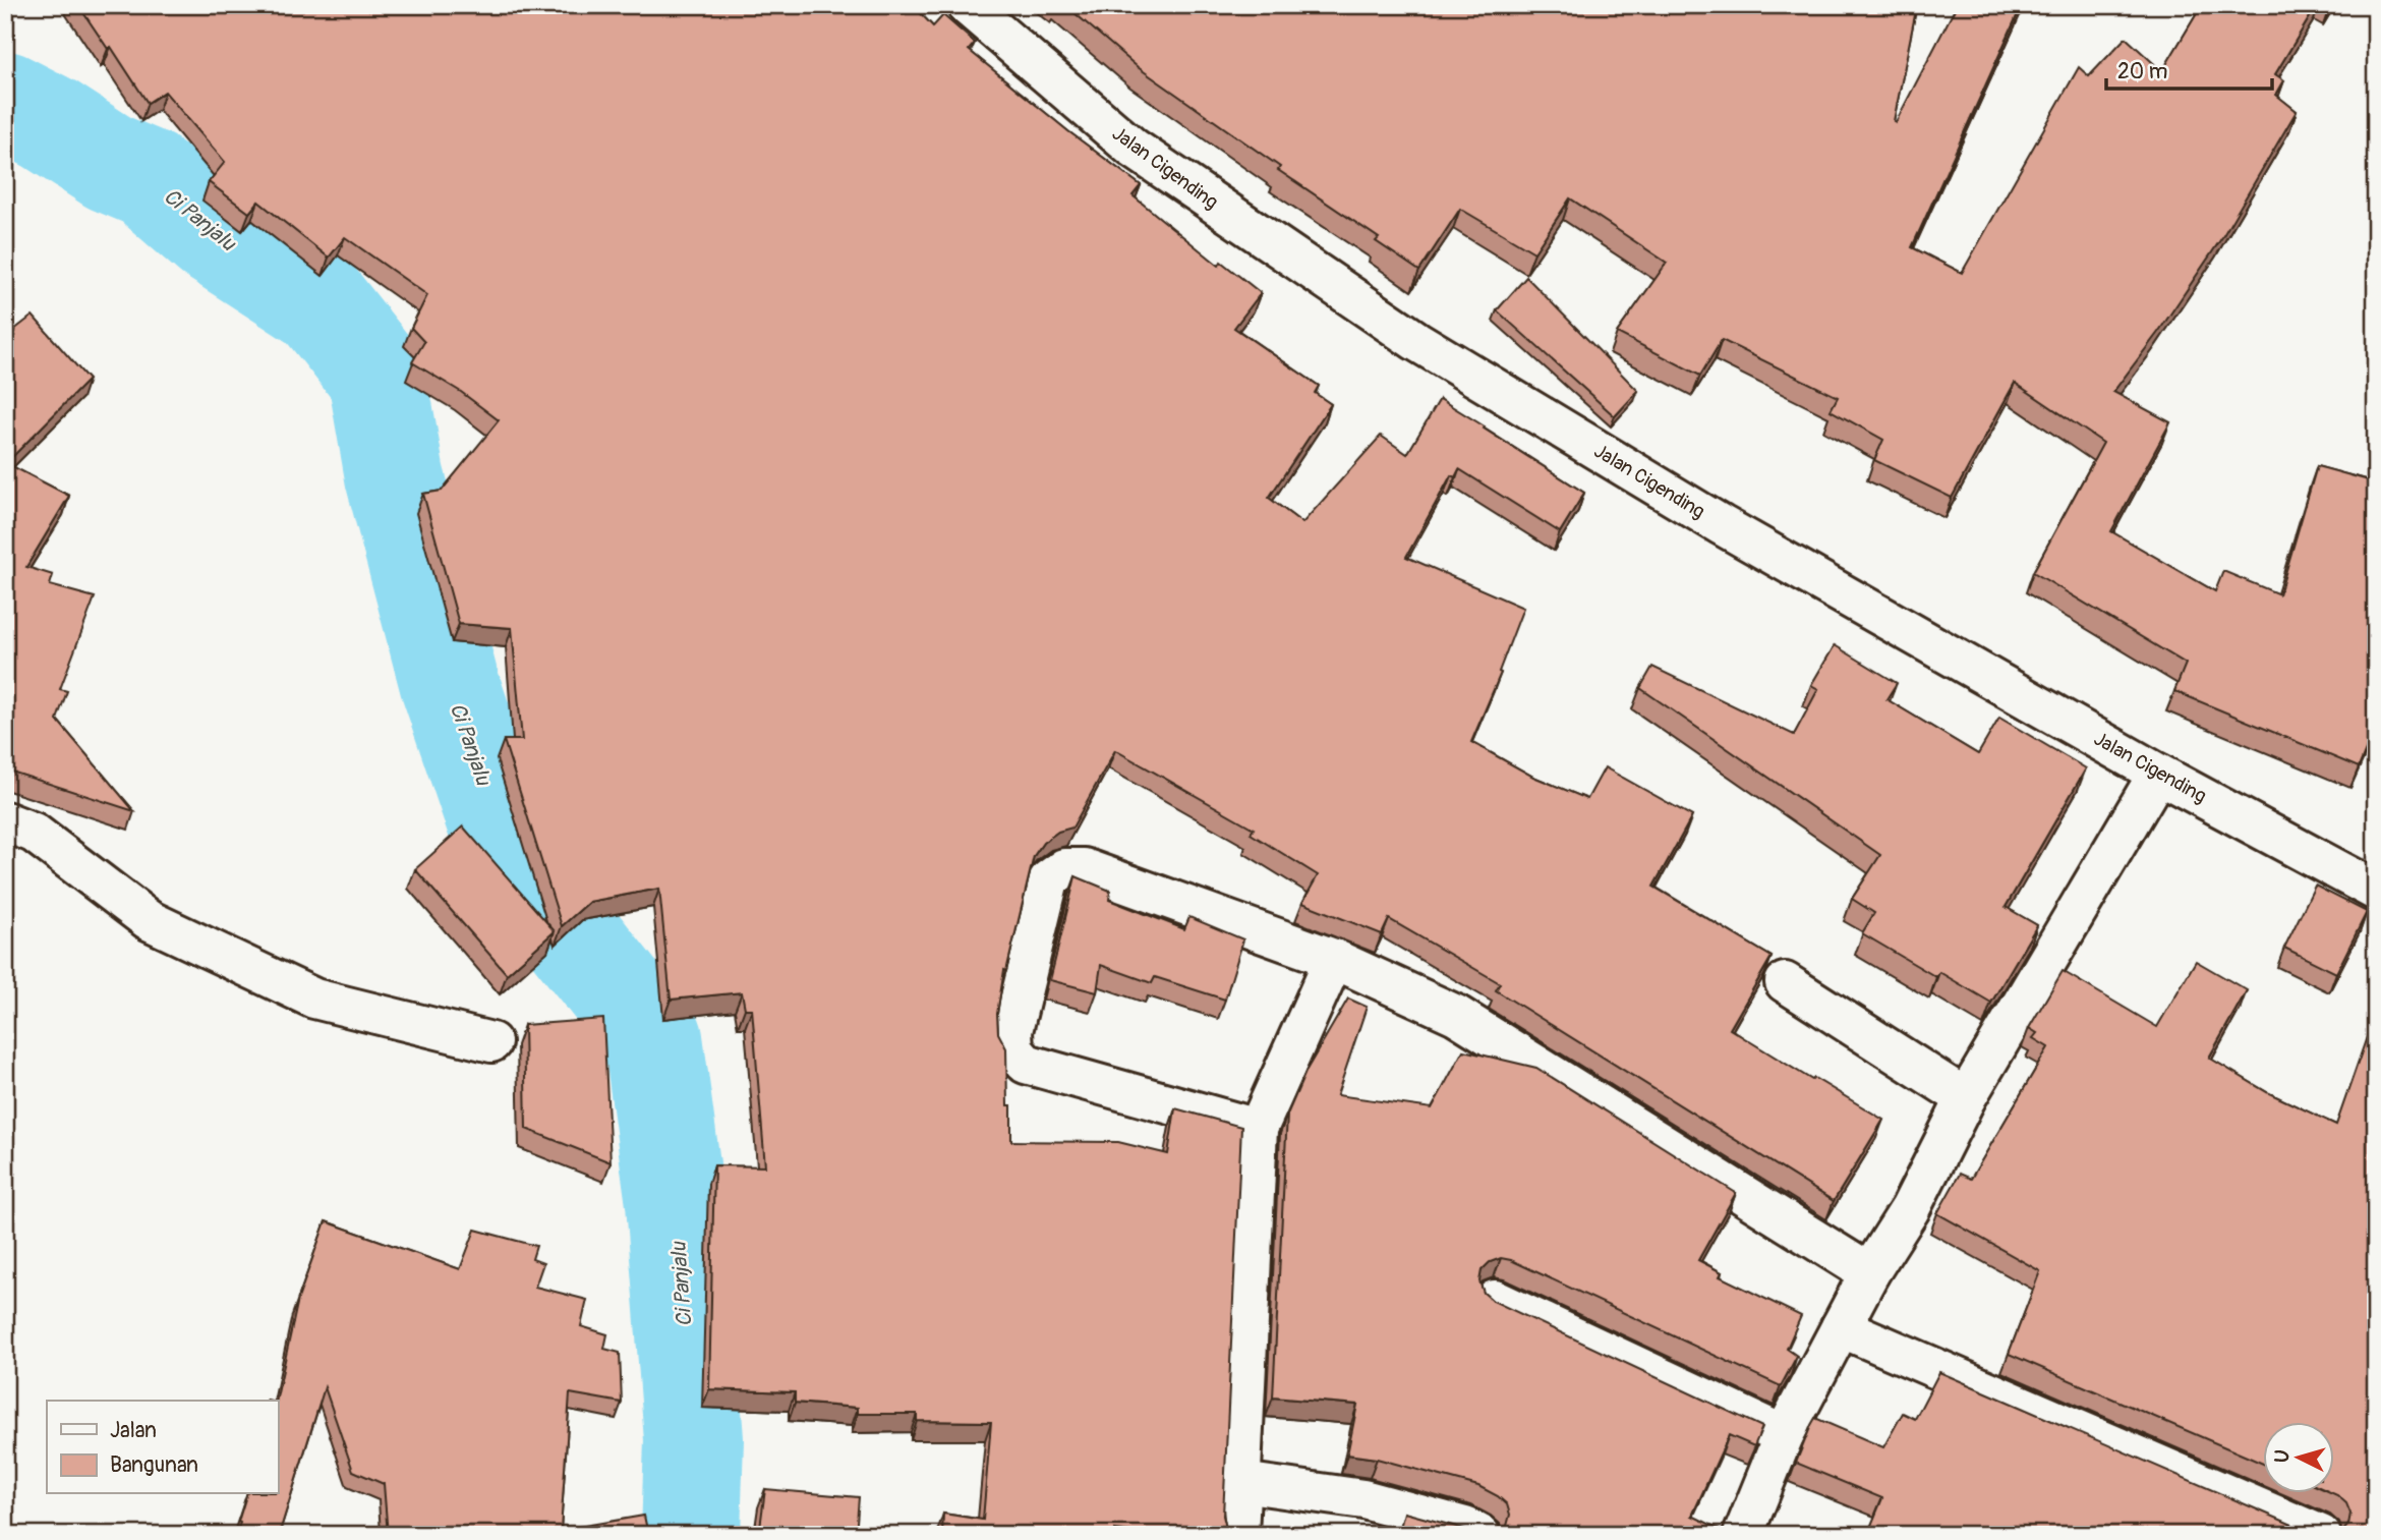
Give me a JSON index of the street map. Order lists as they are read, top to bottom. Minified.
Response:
{"streets":{"street":["Jalan Cigending"]},"water":["Ci Panjalu"],"legend":["Jalan","Bangunan"],"scale_bar":"20 m","north":"left"}
